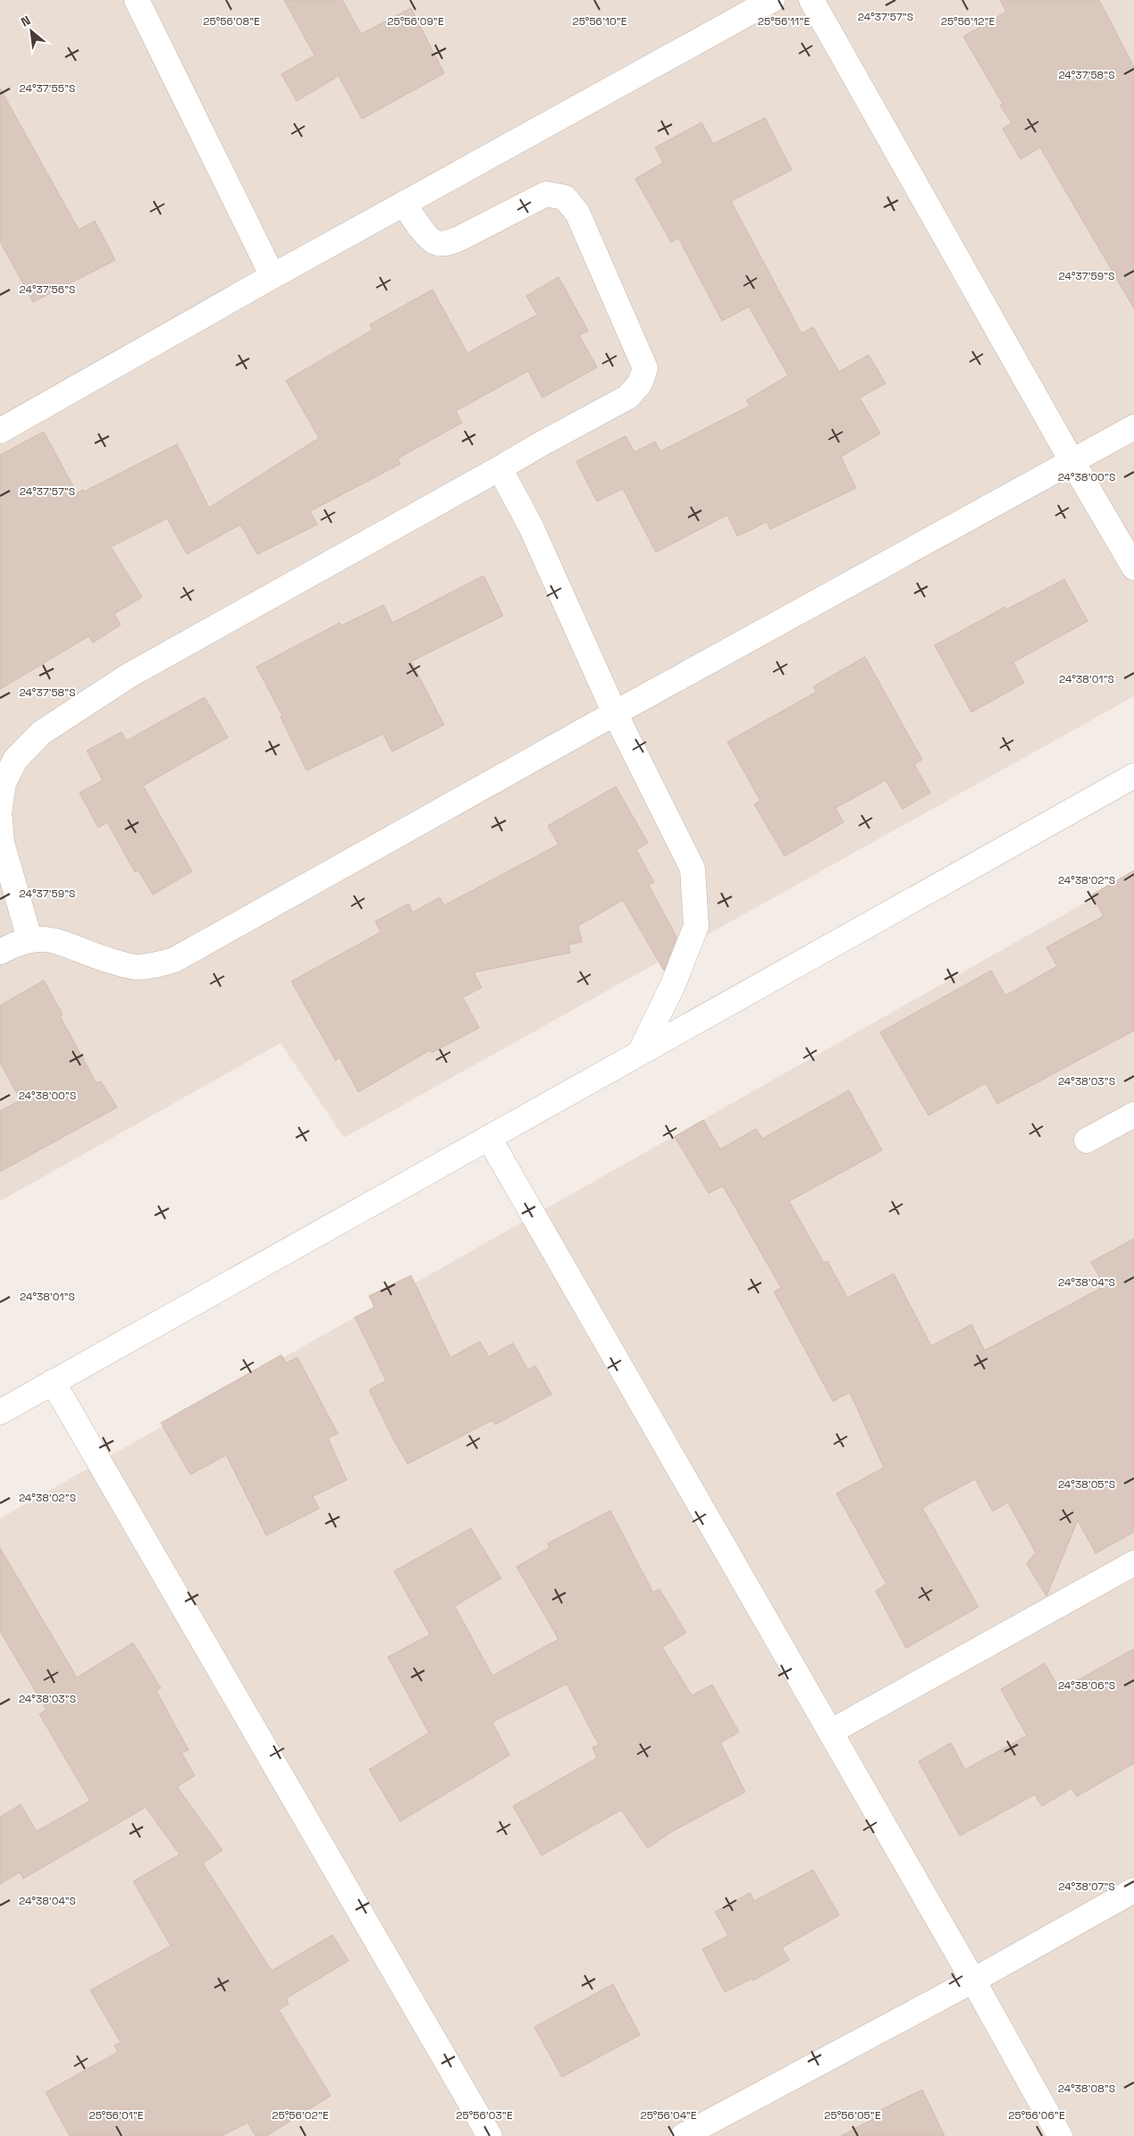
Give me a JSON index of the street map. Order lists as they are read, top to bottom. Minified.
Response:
{"north":"top left","coordinates":["24°37'57\"S","25°56'08\"E","25°56'09\"E","25°56'10\"E","25°56'11\"E","25°56'12\"E","24°37'58\"S","24°37'55\"S","24°37'59\"S","24°37'56\"S","24°38'00\"S","24°38'01\"S","24°38'02\"S","24°38'03\"S","24°38'04\"S","24°38'05\"S","24°38'06\"S","24°38'07\"S","24°38'08\"S","25°56'01\"E","25°56'02\"E","25°56'03\"E","25°56'04\"E","25°56'05\"E","25°56'06\"E"]}
